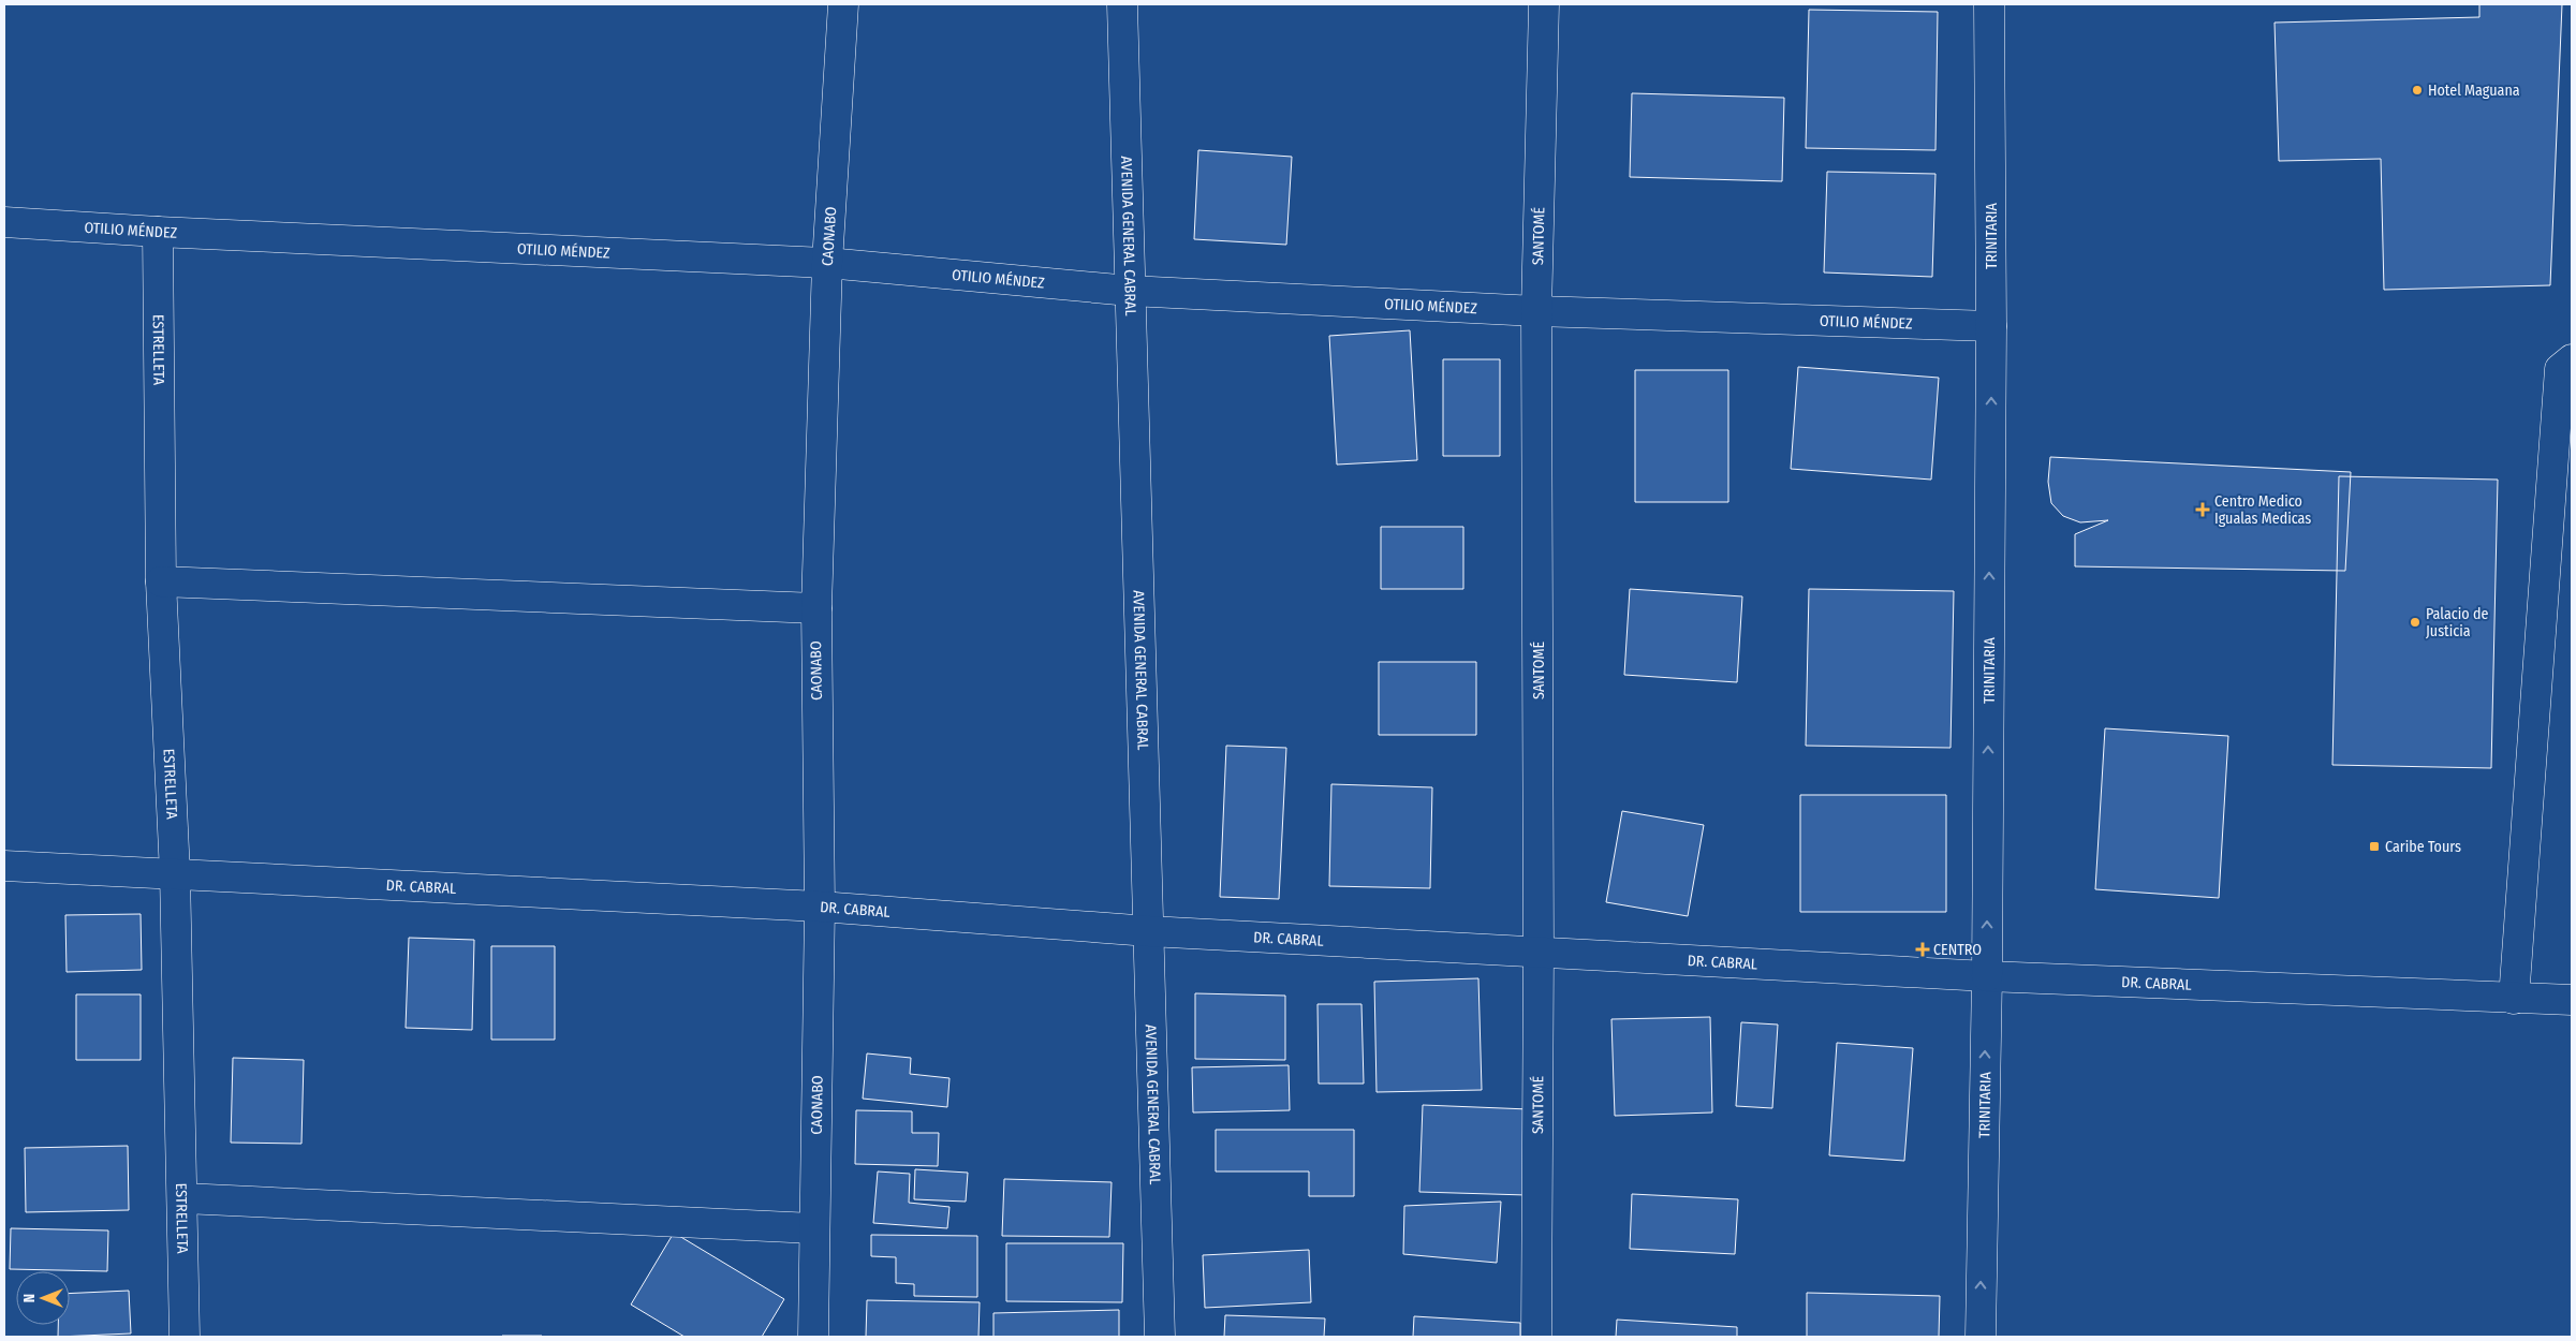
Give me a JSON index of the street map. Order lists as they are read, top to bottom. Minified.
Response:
{"streets":{"street":["OTILIO MÉNDEZ","CAONABO","AVENIDA GENERAL CABRAL","SANTOMÉ","TRINITARIA","ESTRELLETA","DR. CABRAL"]},"crossings":[["OTILIO MÉNDEZ","CAONABO"],["OTILIO MÉNDEZ","AVENIDA GENERAL CABRAL"],["OTILIO MÉNDEZ","SANTOMÉ"],["OTILIO MÉNDEZ","TRINITARIA"],["OTILIO MÉNDEZ","ESTRELLETA"],["CAONABO","DR. CABRAL"],["AVENIDA GENERAL CABRAL","DR. CABRAL"],["SANTOMÉ","DR. CABRAL"],["TRINITARIA","DR. CABRAL"],["ESTRELLETA","DR. CABRAL"]],"one_way":["TRINITARIA"],"places":{"other":["Hotel Maguana","Palacio de Justicia"],"health":["Centro Medico Igualas Medicas","CENTRO"],"transit":["Caribe Tours"]},"north":"left"}
